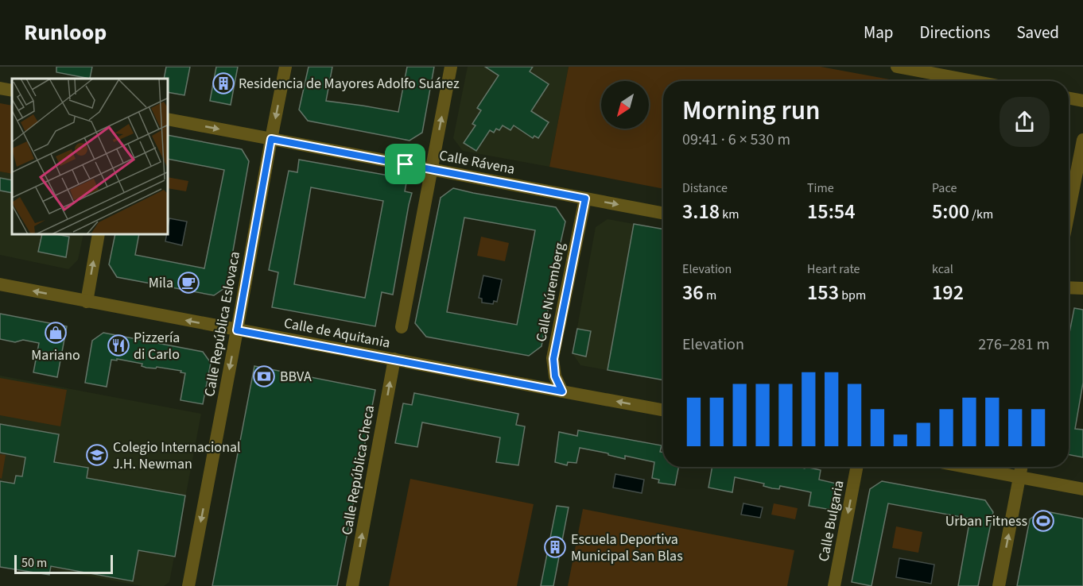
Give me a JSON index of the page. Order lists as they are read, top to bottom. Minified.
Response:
{"streets":{"street":["Calle Rávena","Calle Núremberg","Calle República Eslovaca","Calle de Aquitania","Calle República Checa","Calle Bulgaria"]},"crossings":[["Calle Rávena","Calle Núremberg"],["Calle Rávena","Calle República Eslovaca"],["Calle Núremberg","Calle de Aquitania"],["Calle República Eslovaca","Calle de Aquitania"],["Calle de Aquitania","Calle República Checa"]],"one_way":["Calle Rávena","Calle República Eslovaca","Calle de Aquitania","Calle República Checa","Calle Bulgaria"],"places":{"building":["Residencia de Mayores Adolfo Suárez","Escuela Deportiva Municipal San Blas"],"cafe":["Mila"],"shop":["Mariano"],"restaurant":["Pizzería di Carlo"],"bank":["BBVA"],"school or university":["Colegio Internacional J.H. Newman"],"sports":["Urban Fitness"]},"scale_bar":"50 m","north":"bottom left","page":{"header":"Runloop","nav":["Map","Directions","Saved"],"heading":["Morning run","09:41 · 6 × 530 m"],"stats":[["Distance","3.18 km"],["Time","15:54"],["Pace","5:00 /km"],["Elevation","36 m"],["Heart rate","153 bpm"],["kcal","192"]],"chart":["Elevation","276–281 m"],"scale":"50 m"}}
